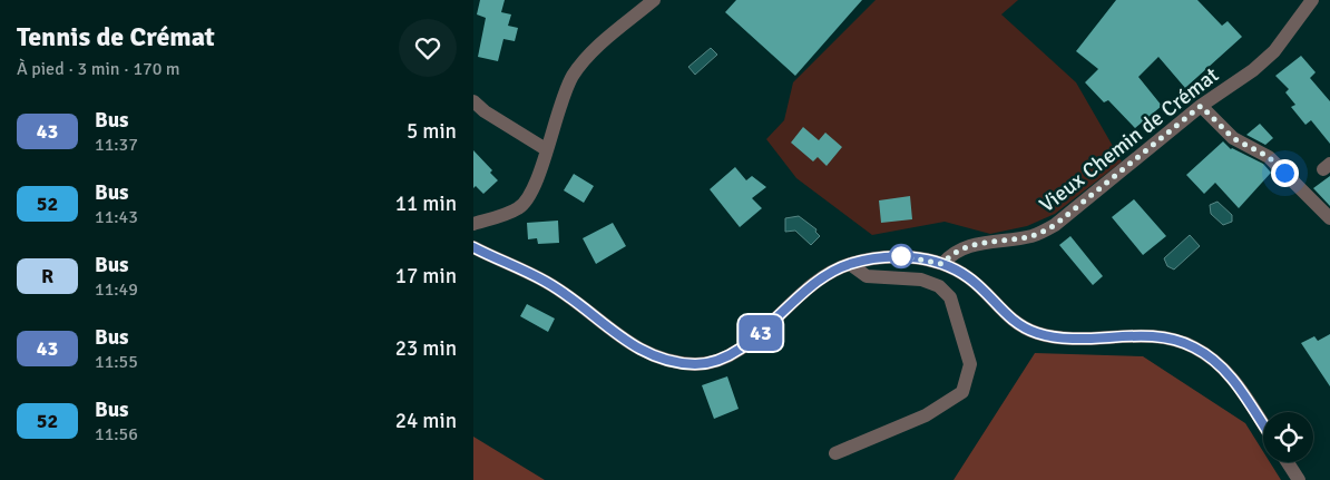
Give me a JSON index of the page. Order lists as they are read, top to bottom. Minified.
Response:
{"streets":{"street":["Vieux Chemin de Crémat"]},"lines":["bus line 43"],"page":{"heading":["Tennis de Crémat","À pied · 3 min · 170 m"],"on_map":"43","list":[{"mark":"43","name":"Bus","note":"11:37","value":"5 min"},{"mark":"52","name":"Bus","note":"11:43","value":"11 min"},{"mark":"R","name":"Bus","note":"11:49","value":"17 min"},{"mark":"43","name":"Bus","note":"11:55","value":"23 min"},{"mark":"52","name":"Bus","note":"11:56","value":"24 min"}]}}
